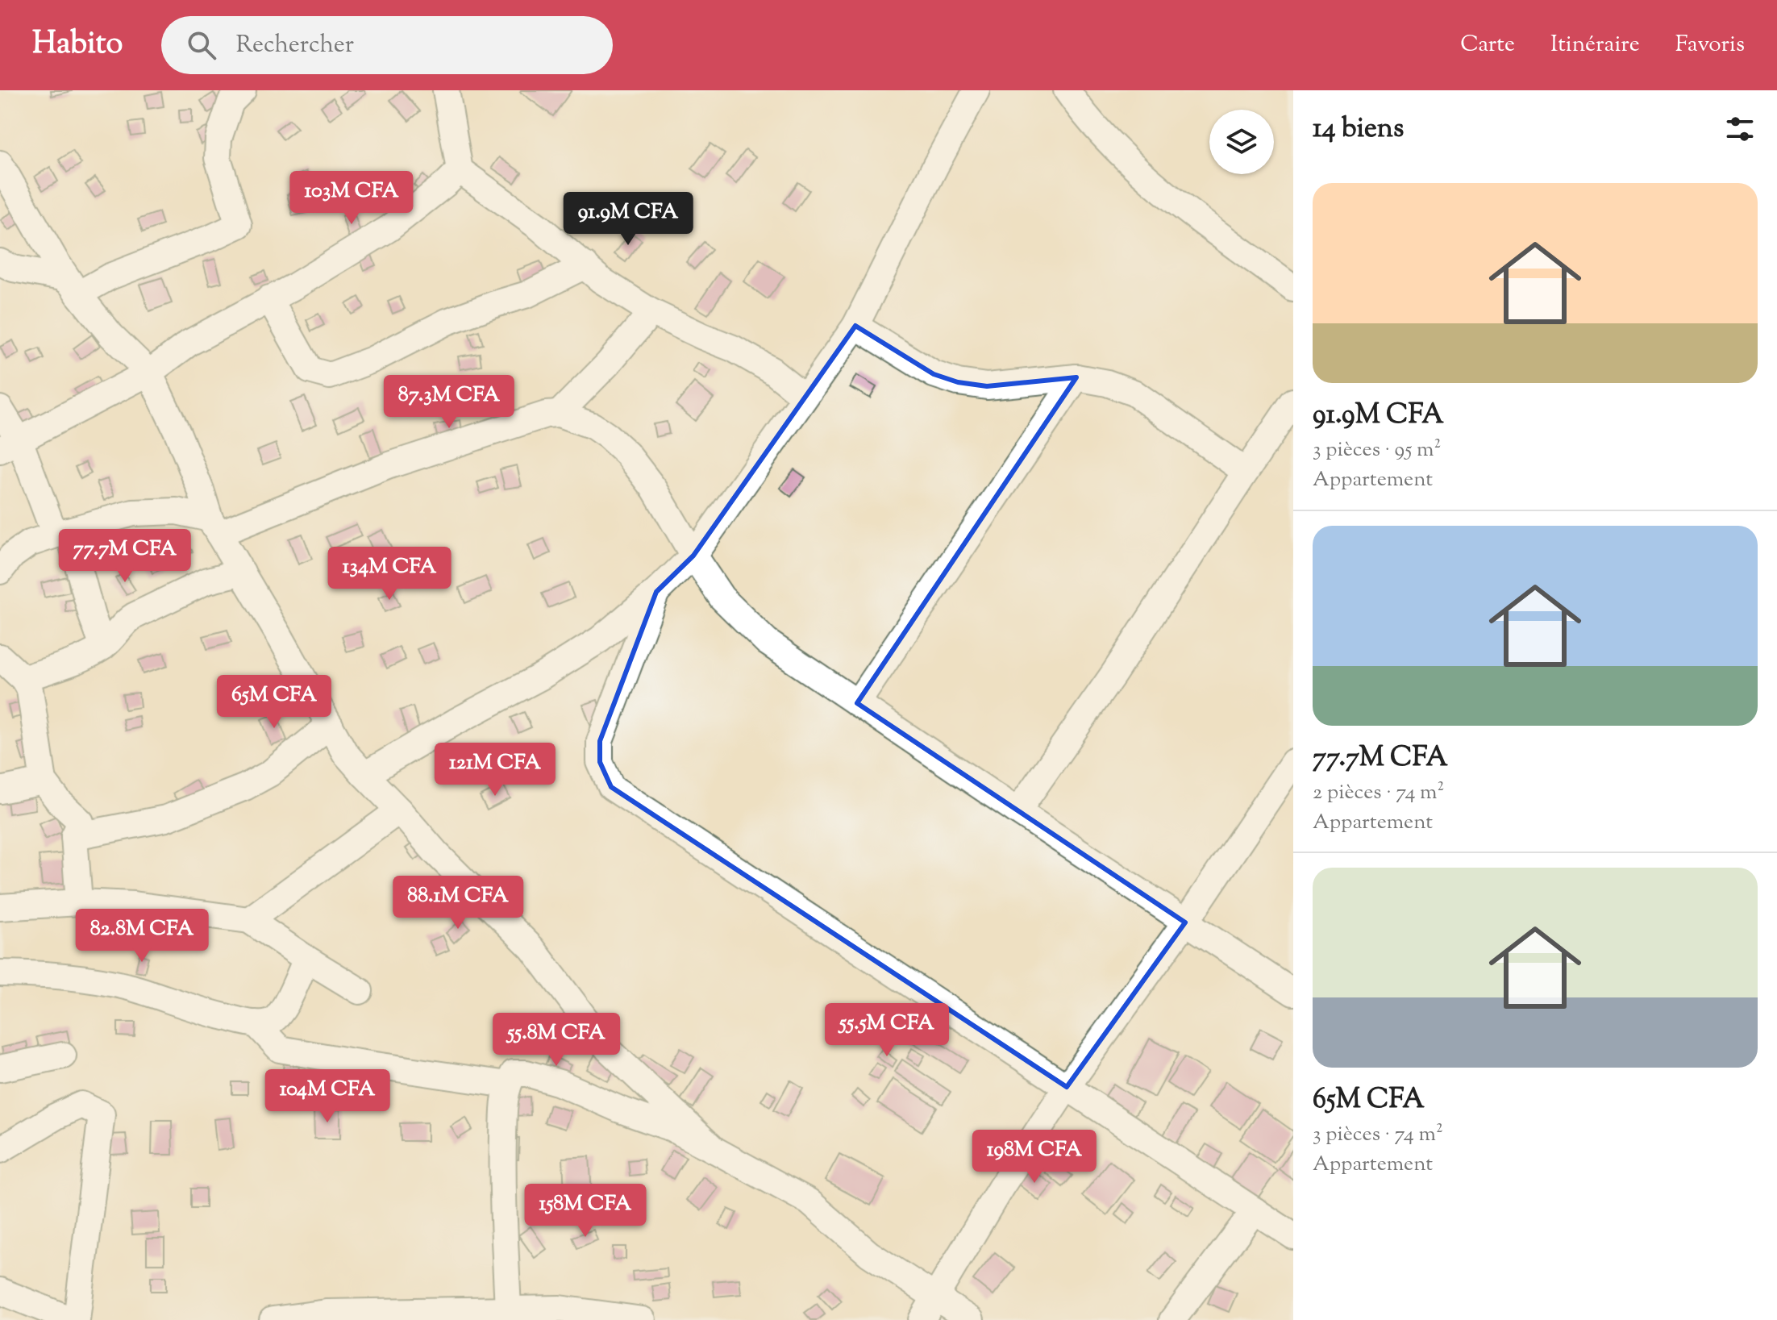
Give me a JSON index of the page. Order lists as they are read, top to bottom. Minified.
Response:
{"page":{"header":"Habito","search":"Rechercher","nav":["Carte","Itinéraire","Favoris"],"heading":"14 biens","list":[{"name":"91.9M CFA","note":"3 pièces · 95 m² · Appartement"},{"name":"77.7M CFA","note":"2 pièces · 74 m² · Appartement"},{"name":"65M CFA","note":"3 pièces · 74 m² · Appartement"}],"price":["103M CFA","91.9M CFA","87.3M CFA","77.7M CFA","134M CFA","65M CFA","121M CFA","88.1M CFA","82.8M CFA","55.5M CFA","55.8M CFA","104M CFA","198M CFA","158M CFA"]}}
